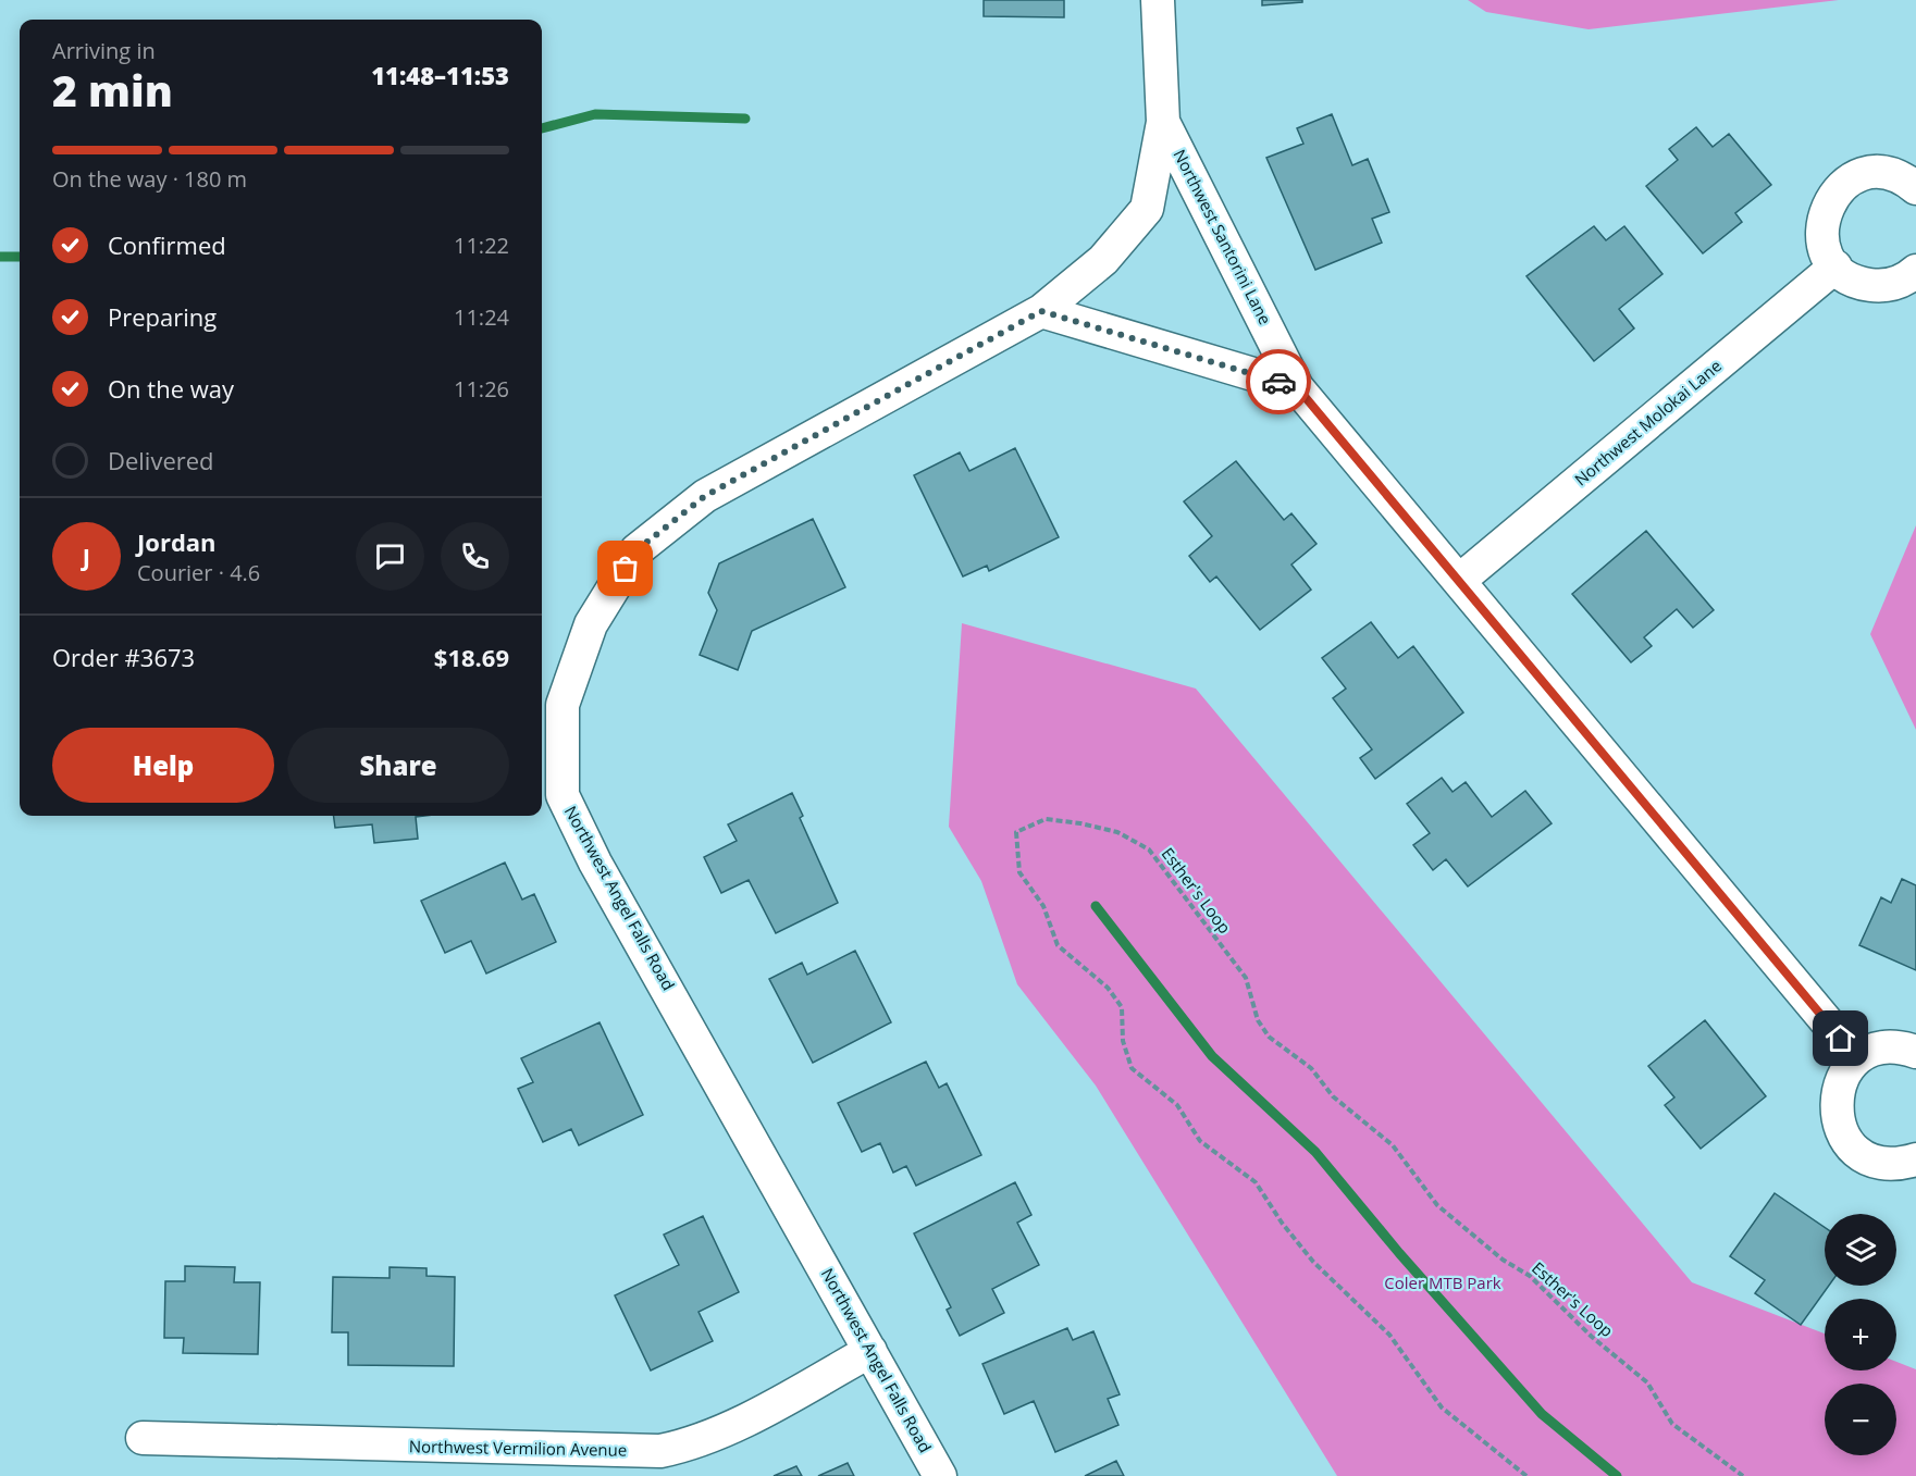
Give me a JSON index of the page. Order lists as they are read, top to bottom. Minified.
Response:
{"streets":{"street":["Northwest Santorini Lane","Northwest Molokai Lane","Northwest Angel Falls Road","Northwest Vermilion Avenue"],"path":["Esther's Loop"]},"crossings":[["Northwest Santorini Lane","Northwest Molokai Lane"],["Northwest Santorini Lane","Northwest Angel Falls Road"],["Northwest Angel Falls Road","Northwest Vermilion Avenue"]],"parks":["Coler MTB Park"],"page":{"heading":["2 min","Arriving in","11:48–11:53"],"panel":["Jordan","Courier · 4.6","Order #3673","$18.69"],"bar":"On the way · 180 m","list":[["Confirmed","11:22"],["Preparing","11:24"],["On the way","11:26"],"Delivered"],"round":"J","buttons":["Help","Share"],"map_buttons":["+","−"]}}
